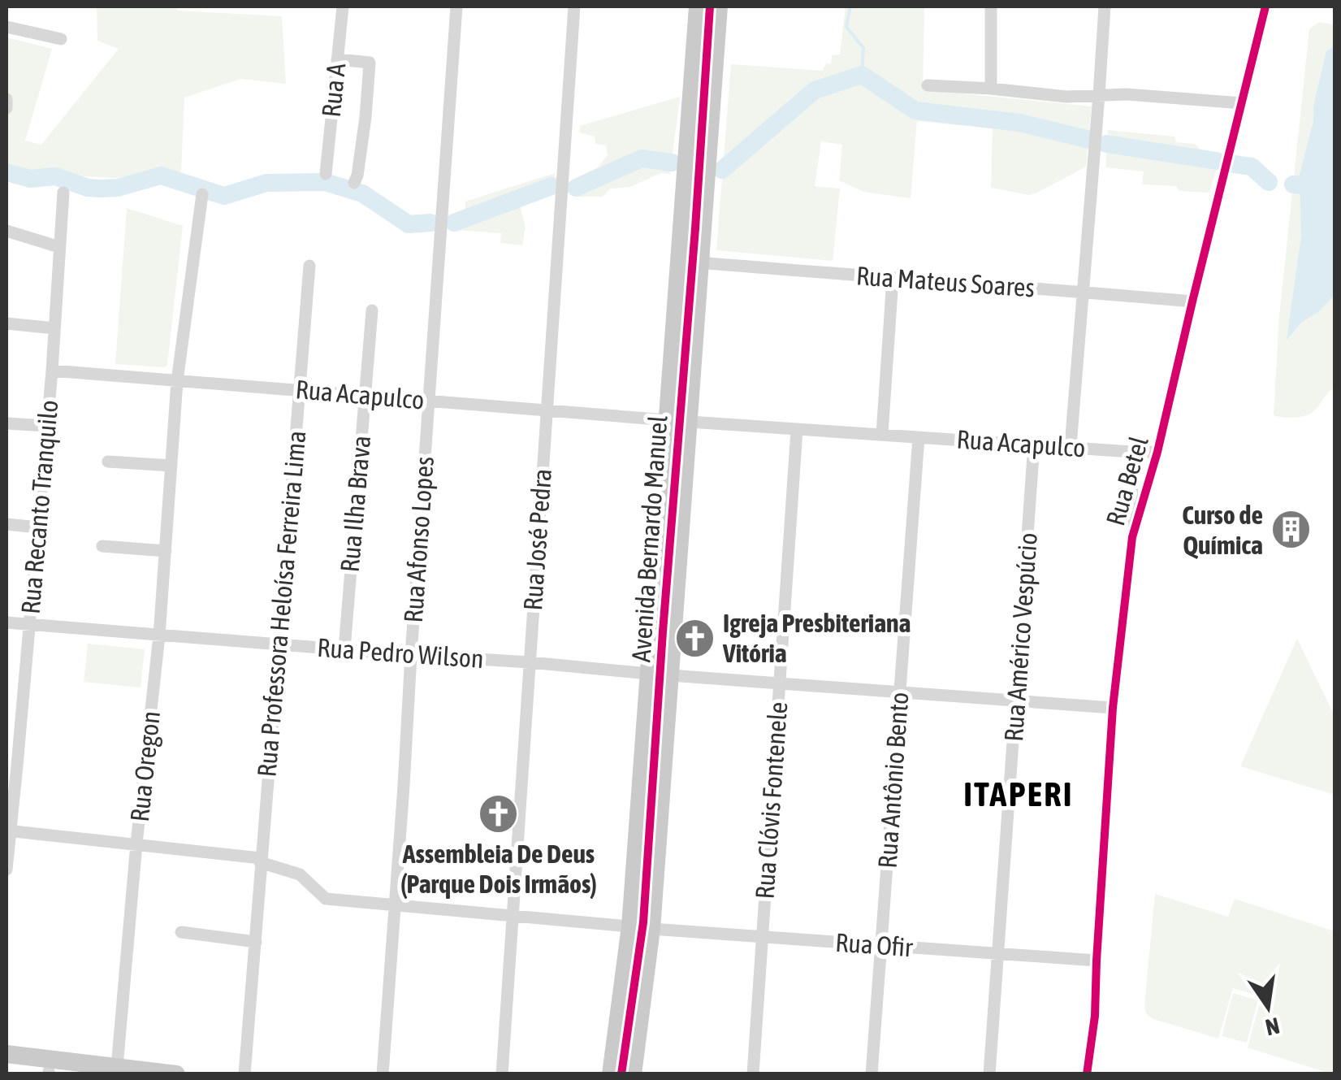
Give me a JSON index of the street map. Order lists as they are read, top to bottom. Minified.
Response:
{"streets":{"main road":["Avenida Bernardo Manuel"],"street":["Rua A","Rua Mateus Soares","Rua Acapulco","Rua Betel","Rua Ilha Brava","Rua Recanto Tranquilo","Rua Afonso Lopes","Rua José Pedra","Rua Professora Heloísa Ferreira Lima","Rua Américo Vespúcio","Rua Pedro Wilson","Rua Oregon","Rua Antônio Bento","Rua Clóvis Fontenele","Rua Ofir"]},"crossings":[["Rua Mateus Soares","Rua Betel"],["Rua Mateus Soares","Avenida Bernardo Manuel"],["Rua Acapulco","Rua Betel"],["Rua Acapulco","Rua Ilha Brava"],["Rua Acapulco","Rua Recanto Tranquilo"],["Rua Acapulco","Avenida Bernardo Manuel"],["Rua Acapulco","Rua Afonso Lopes"],["Rua Acapulco","Rua José Pedra"],["Rua Acapulco","Rua Professora Heloísa Ferreira Lima"],["Rua Acapulco","Rua Américo Vespúcio"],["Rua Acapulco","Rua Oregon"],["Rua Acapulco","Rua Antônio Bento"],["Rua Acapulco","Rua Clóvis Fontenele"],["Rua Betel","Rua Ofir"],["Rua Ilha Brava","Rua Pedro Wilson"],["Rua Recanto Tranquilo","Rua Pedro Wilson"],["Avenida Bernardo Manuel","Rua Pedro Wilson"],["Avenida Bernardo Manuel","Rua Ofir"],["Rua Afonso Lopes","Rua Pedro Wilson"],["Rua José Pedra","Rua Pedro Wilson"],["Rua Professora Heloísa Ferreira Lima","Rua Pedro Wilson"],["Rua Américo Vespúcio","Rua Ofir"],["Rua Pedro Wilson","Rua Oregon"],["Rua Antônio Bento","Rua Ofir"],["Rua Clóvis Fontenele","Rua Ofir"]],"districts":["ITAPERI"],"places":{"building":["Curso de Química"],"church":["Igreja Presbiteriana Vitória","Assembleia De Deus (Parque Dois Irmãos)"]},"north":"bottom"}
